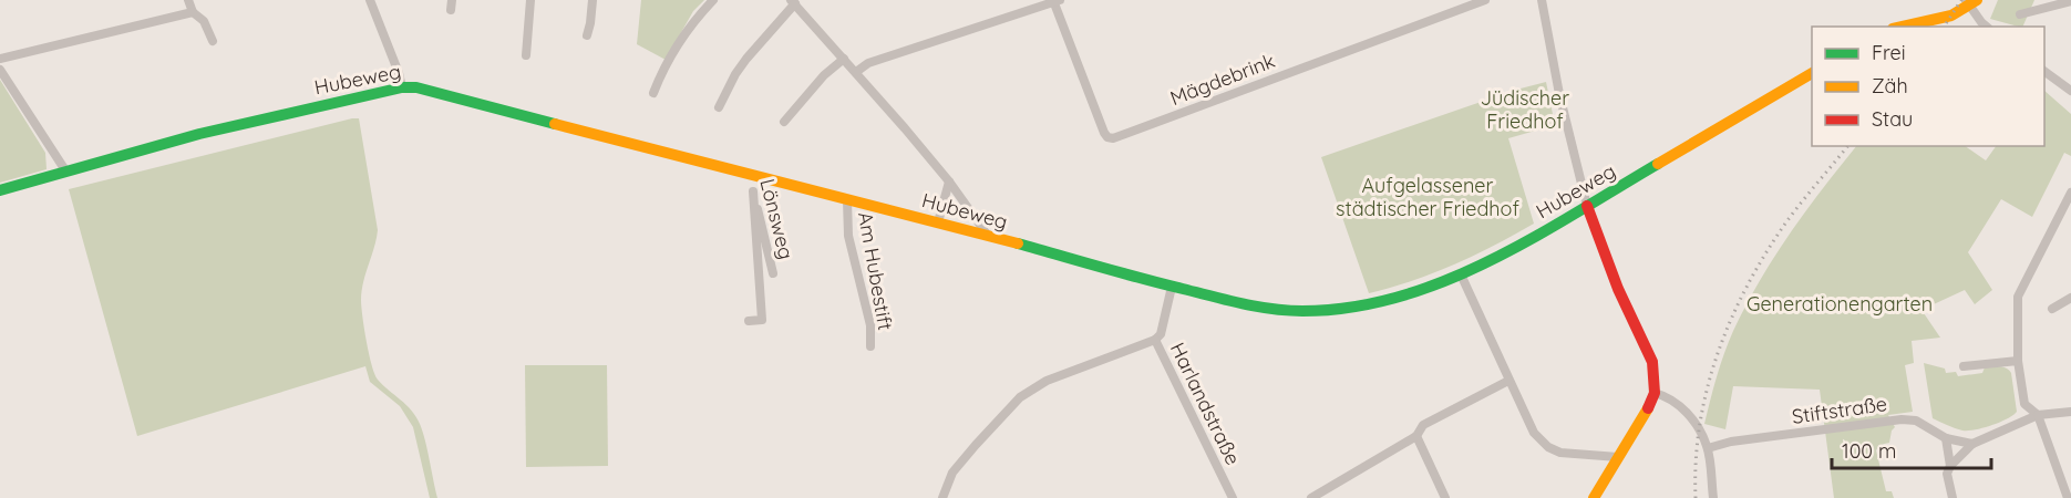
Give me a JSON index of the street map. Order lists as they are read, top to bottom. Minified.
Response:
{"streets":{"street":["Hubeweg","Mägdebrink","Lönsweg","Am Hubestift","Harlandstraße","Stiftstraße"]},"crossings":[["Hubeweg","Lönsweg"],["Hubeweg","Am Hubestift"],["Hubeweg","Harlandstraße"]],"parks":["Jüdischer Friedhof","Aufgelassener städtischer Friedhof","Generationengarten"],"legend":["Frei","Zäh","Stau"],"scale_bar":"100 m"}
